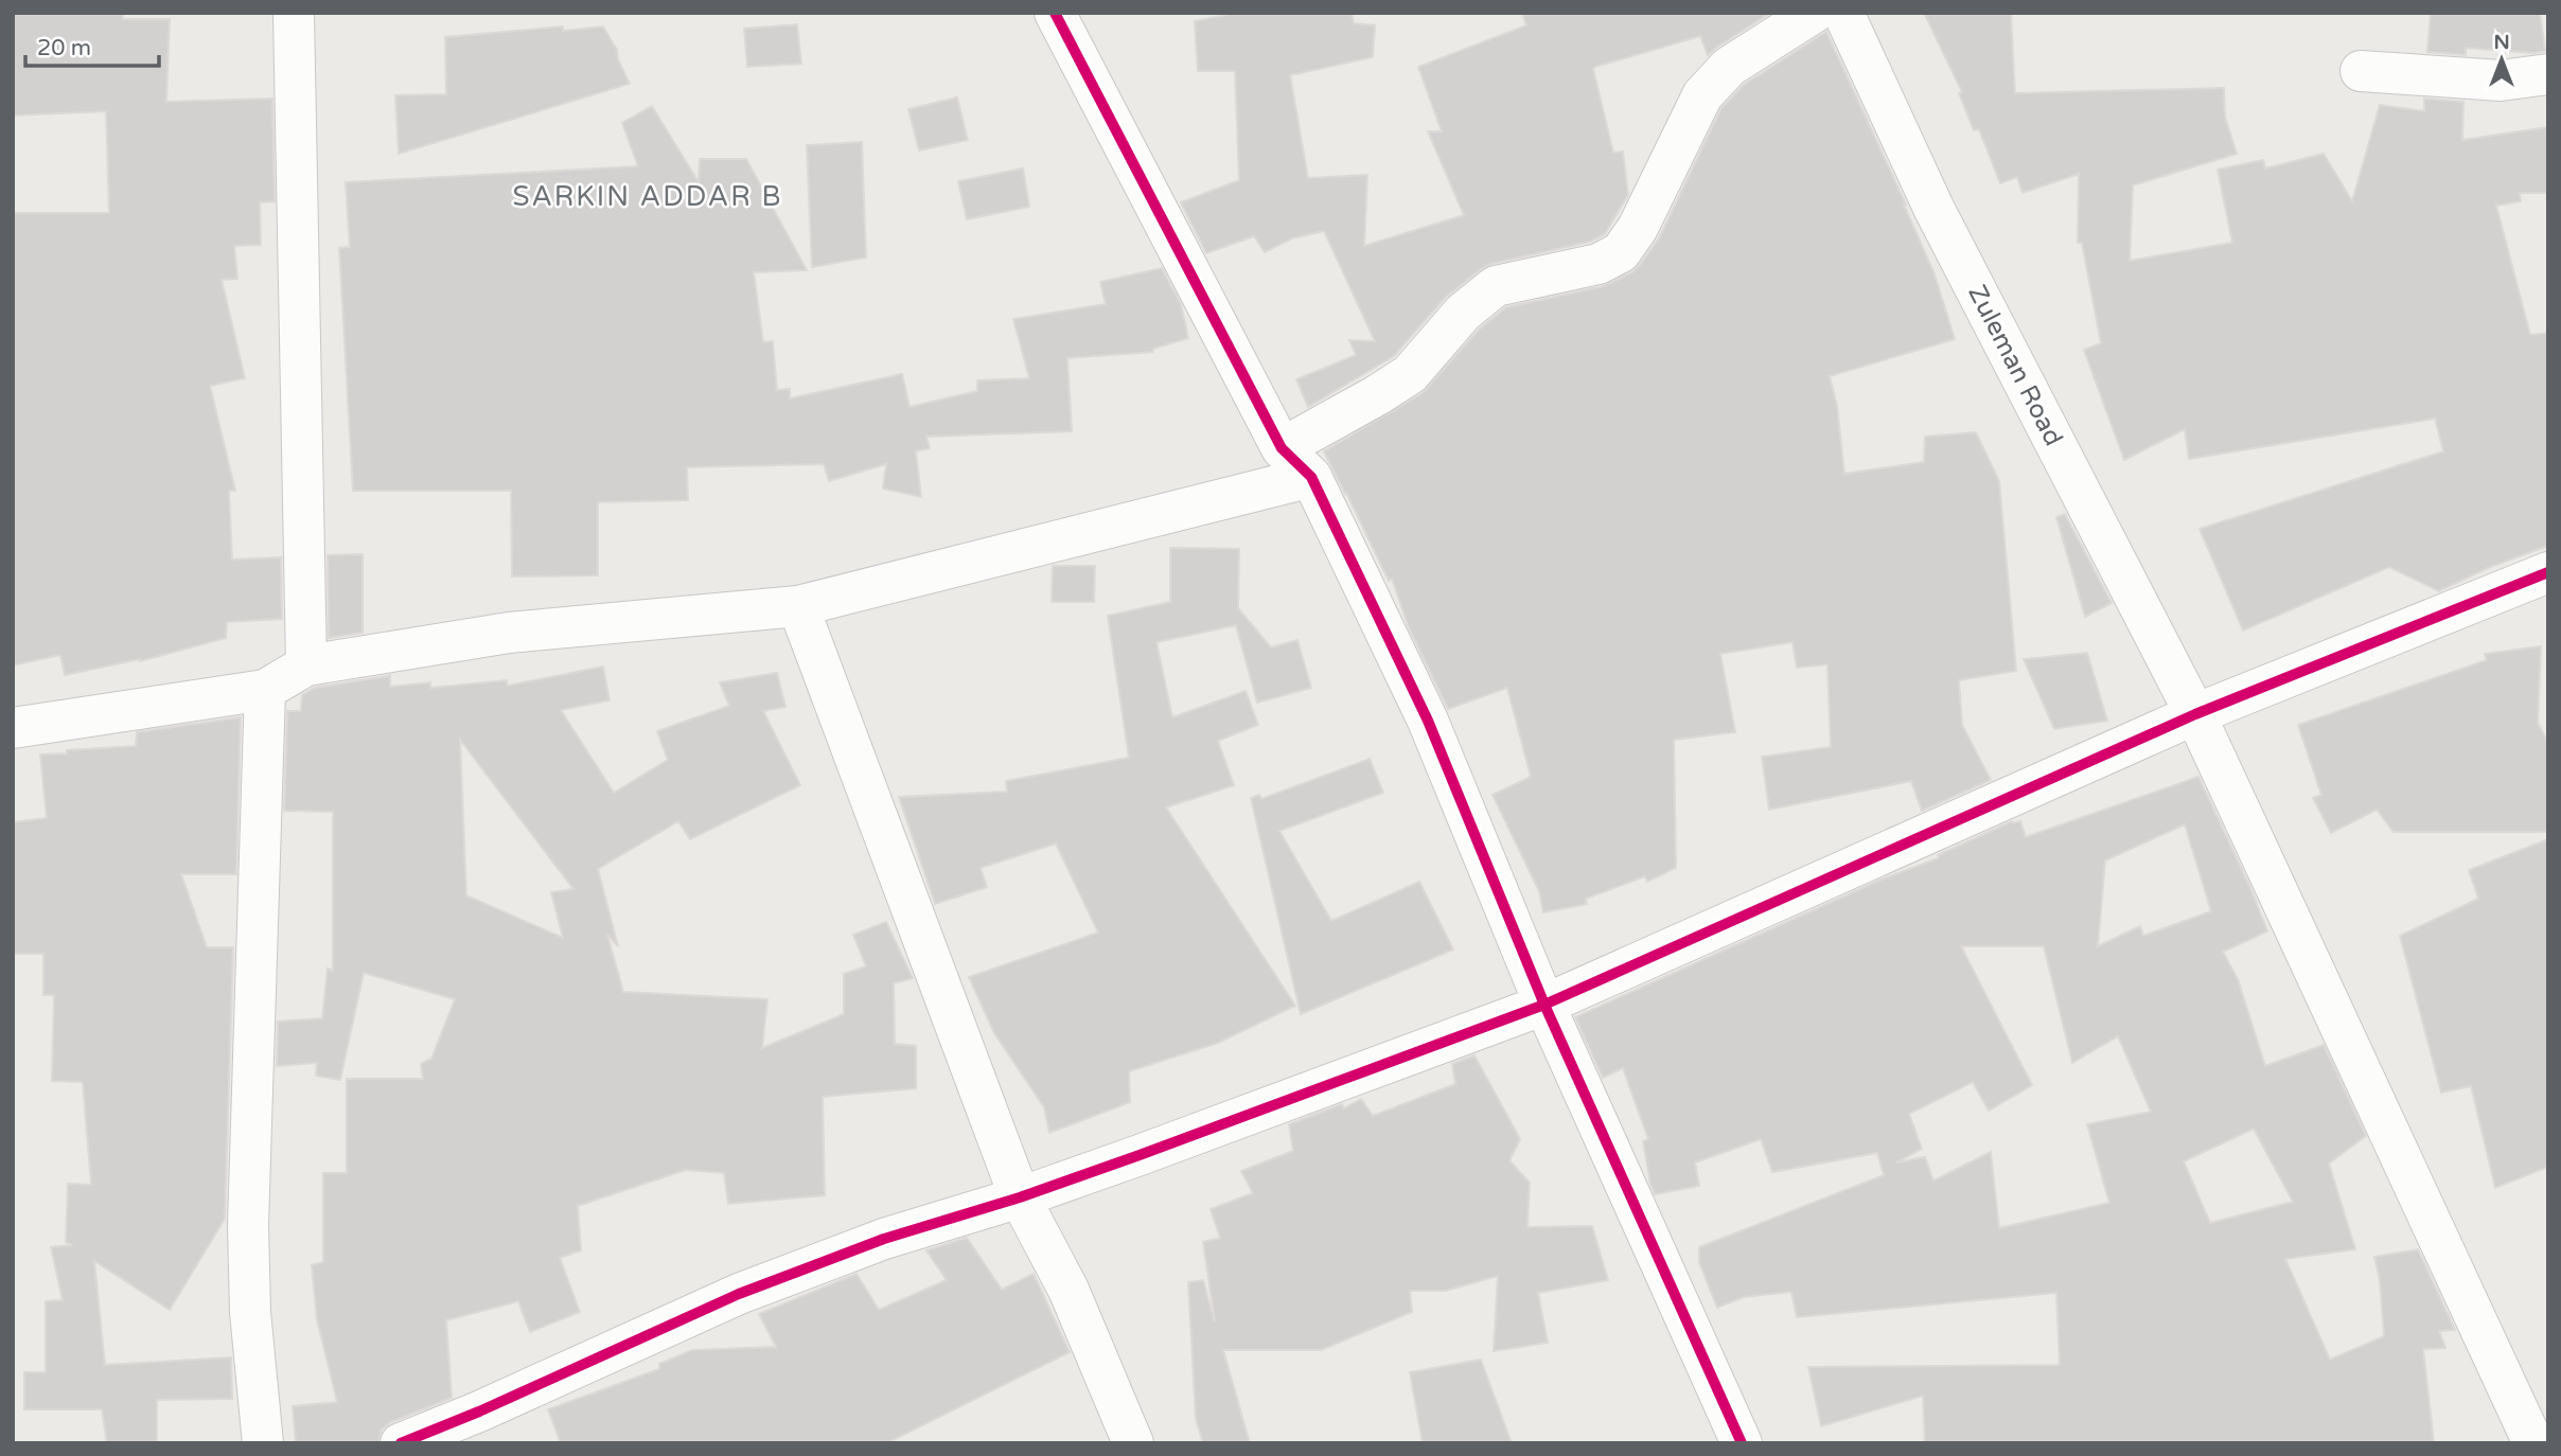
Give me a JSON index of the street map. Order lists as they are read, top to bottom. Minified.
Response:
{"streets":{"street":["Zuleman Road"]},"districts":["SARKIN ADDAR B"],"scale_bar":"20 m","north":"top"}
